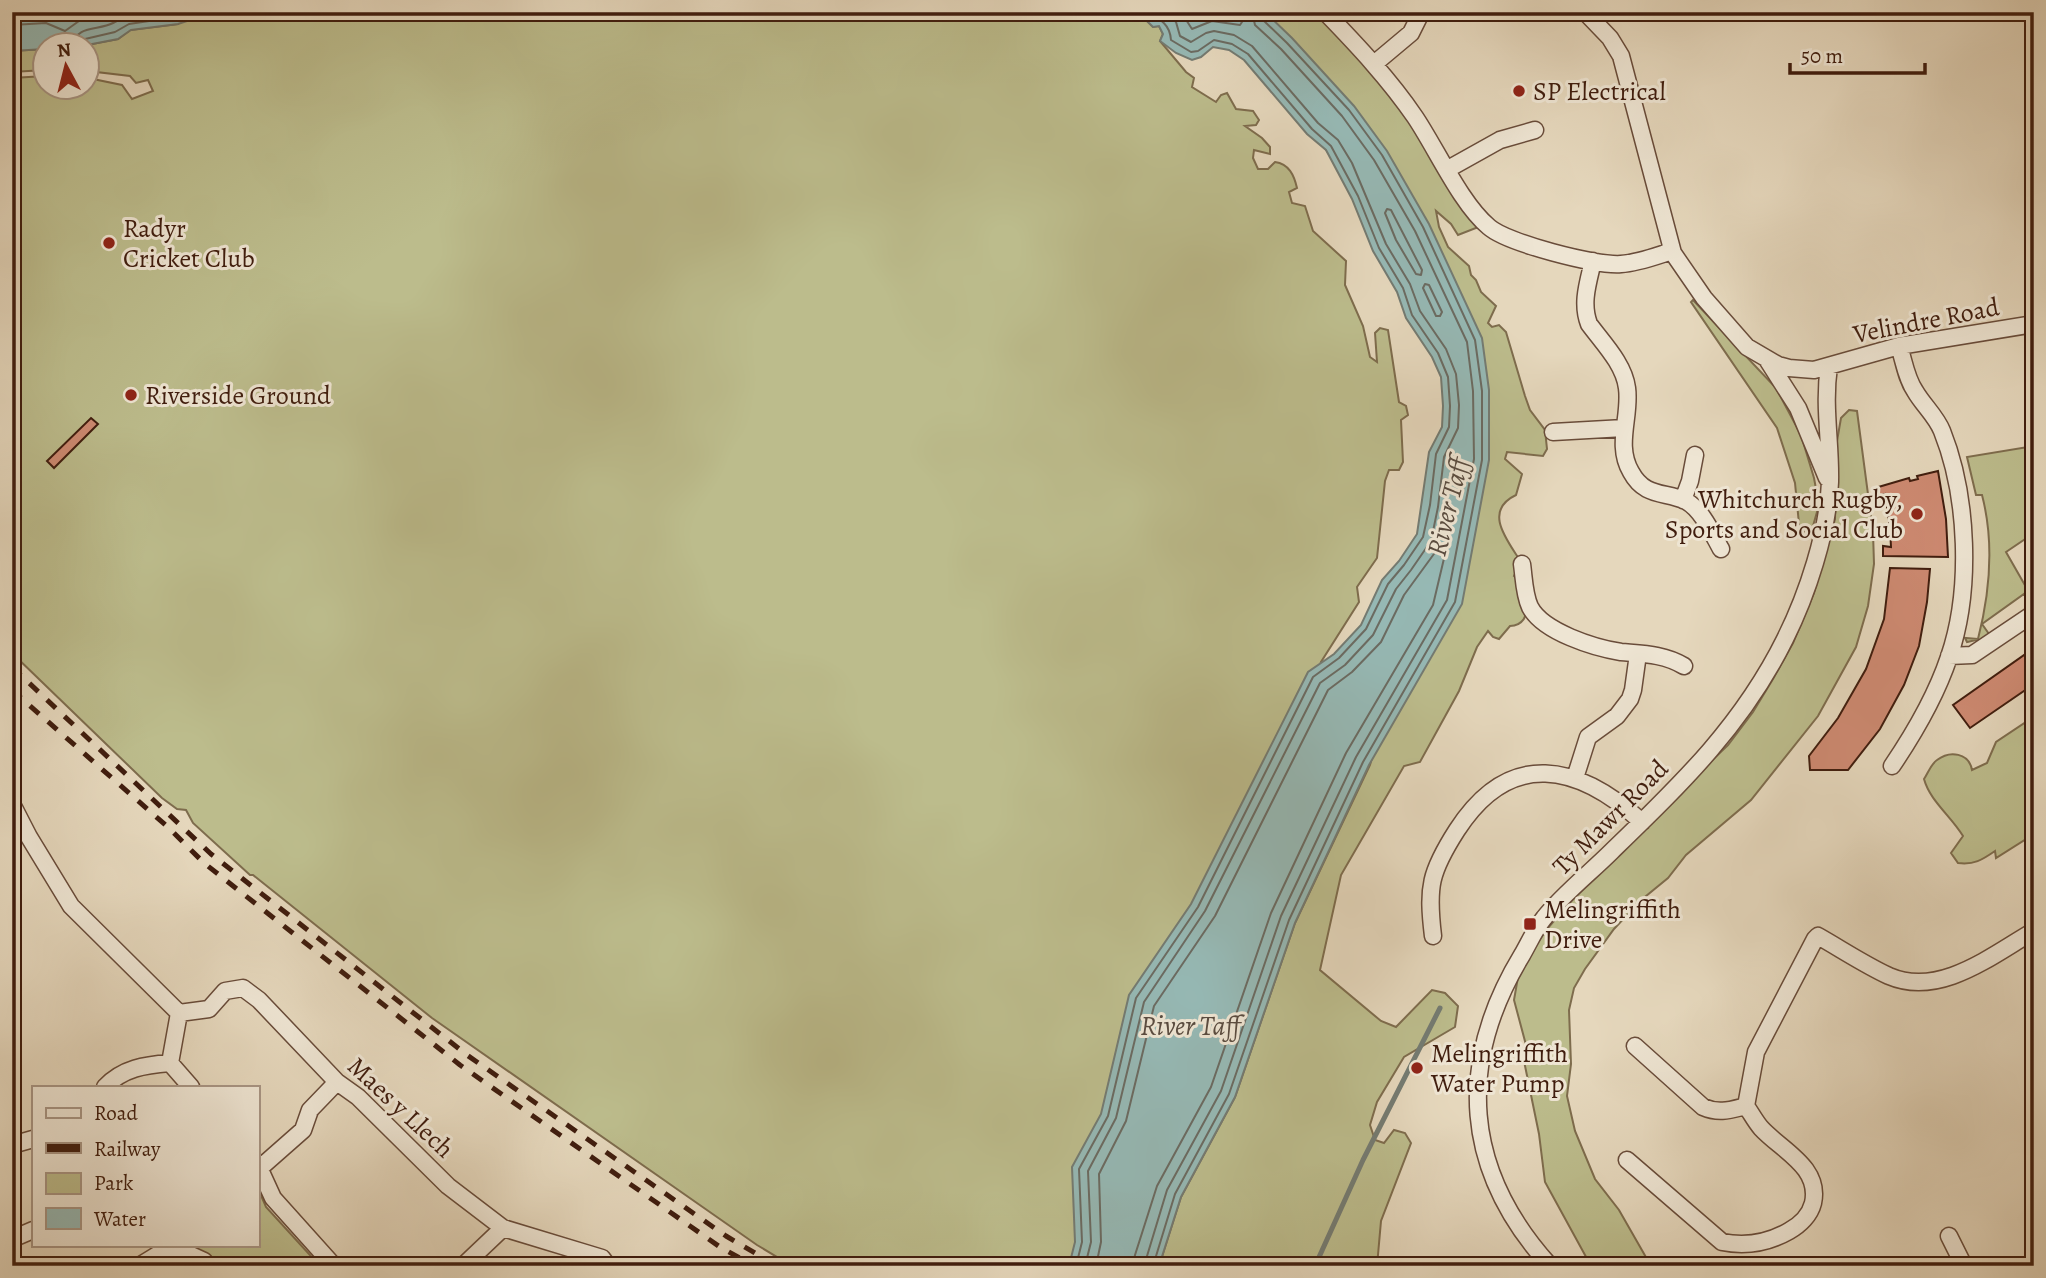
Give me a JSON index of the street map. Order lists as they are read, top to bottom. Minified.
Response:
{"streets":{"street":["Velindre Road","Ty Mawr Road","Maes y Llech"]},"crossings":[["Velindre Road","Ty Mawr Road"]],"water":["River Taff"],"places":{"other":["SP Electrical","Radyr Cricket Club","Riverside Ground","Whitchurch Rugby, Sports and Social Club","Melingriffith Water Pump"],"transit":["Melingriffith Drive"]},"legend":["Road","Railway","Park","Water"],"scale_bar":"50 m","north":"top"}
